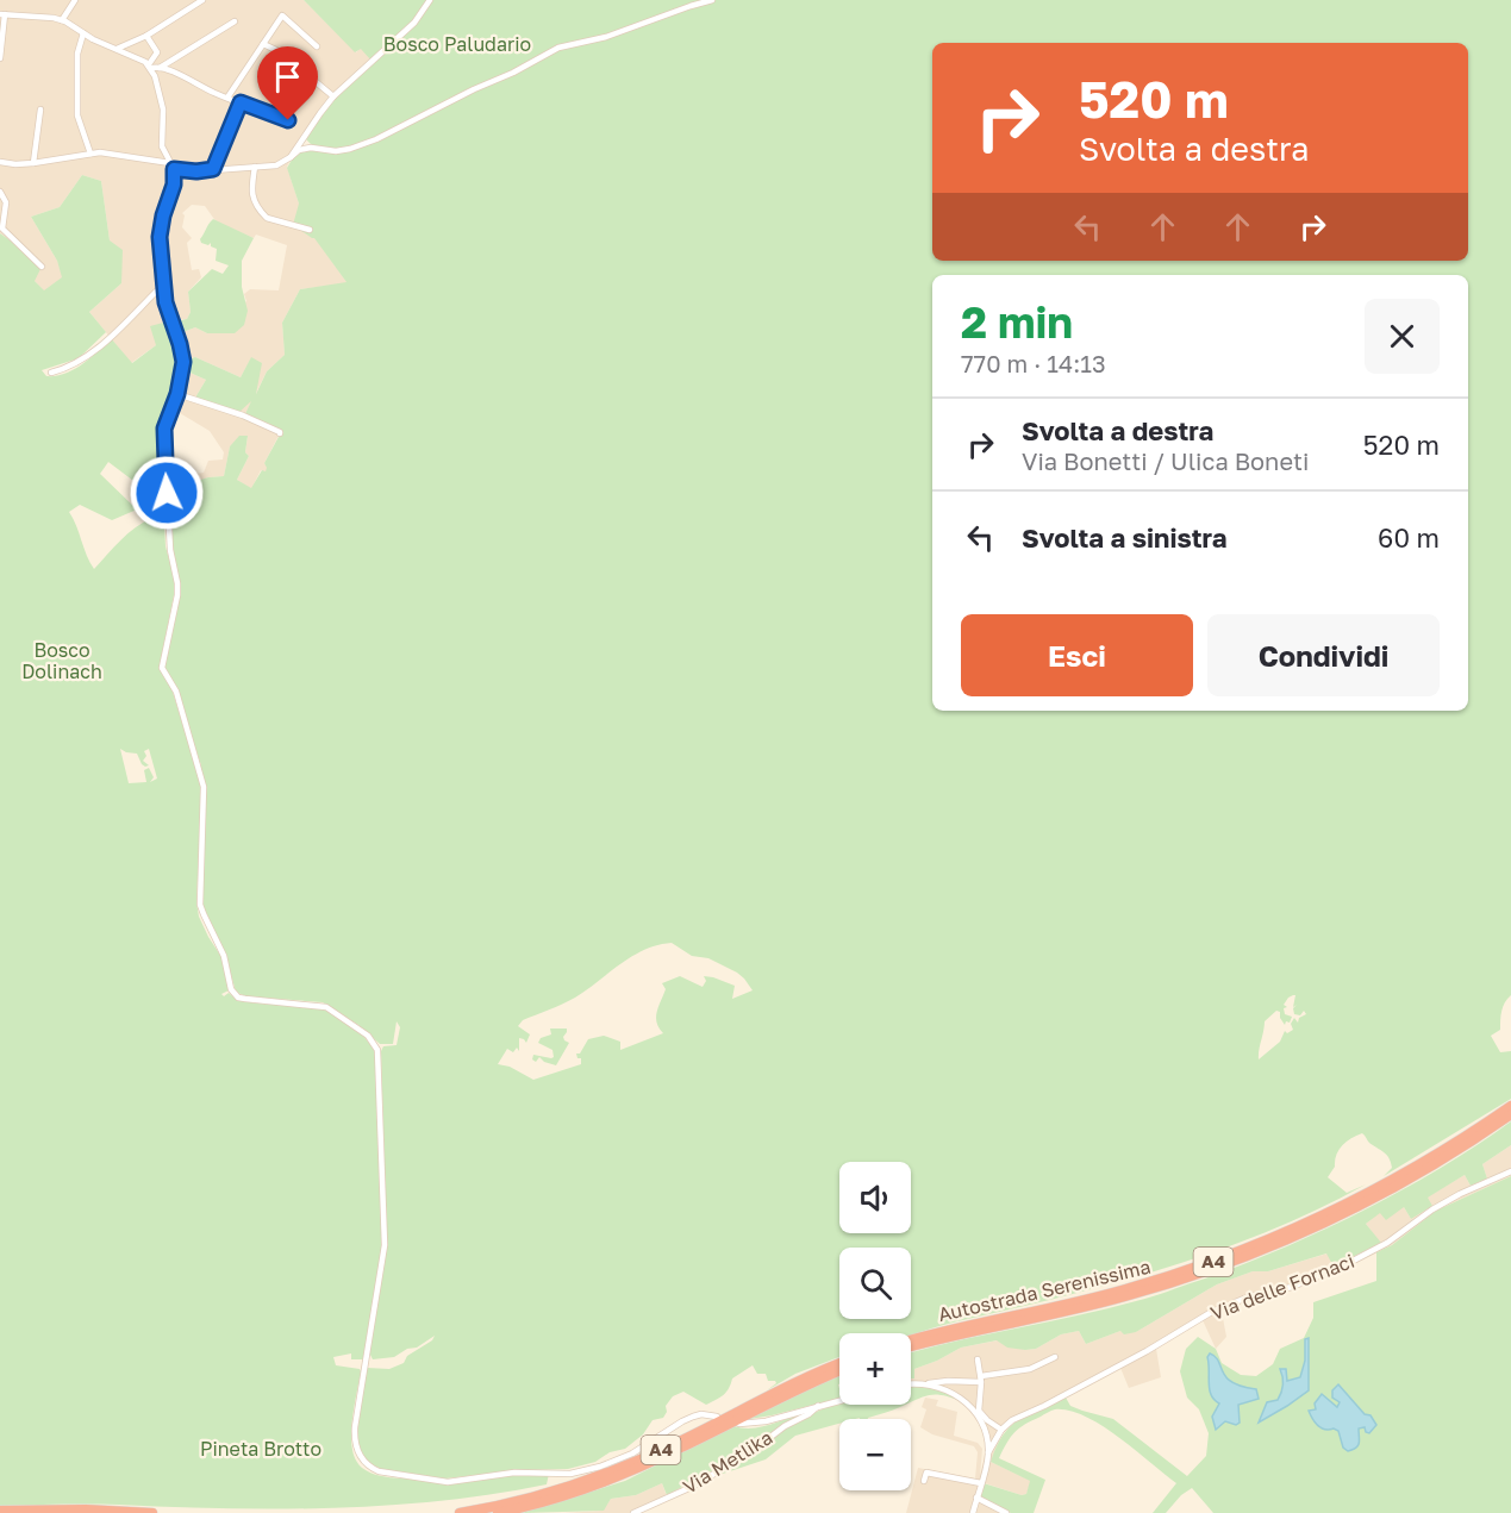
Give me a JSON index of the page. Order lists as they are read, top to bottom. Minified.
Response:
{"streets":{"highway":["A4","Autostrada Serenissima"],"street":["Via delle Fornaci","Via Metlika"]},"parks":["Bosco Paludario","Bosco Dolinach","Pineta Brotto"],"page":{"turn":["520 m","Svolta a destra"],"heading":["2 min","770 m · 14:13"],"list":[{"name":"Svolta a destra","note":"Via Bonetti / Ulica Boneti","value":"520 m"},{"name":"Svolta a sinistra","value":"60 m"}],"buttons":["Esci","Condividi"],"map_buttons":["+","−"]}}
